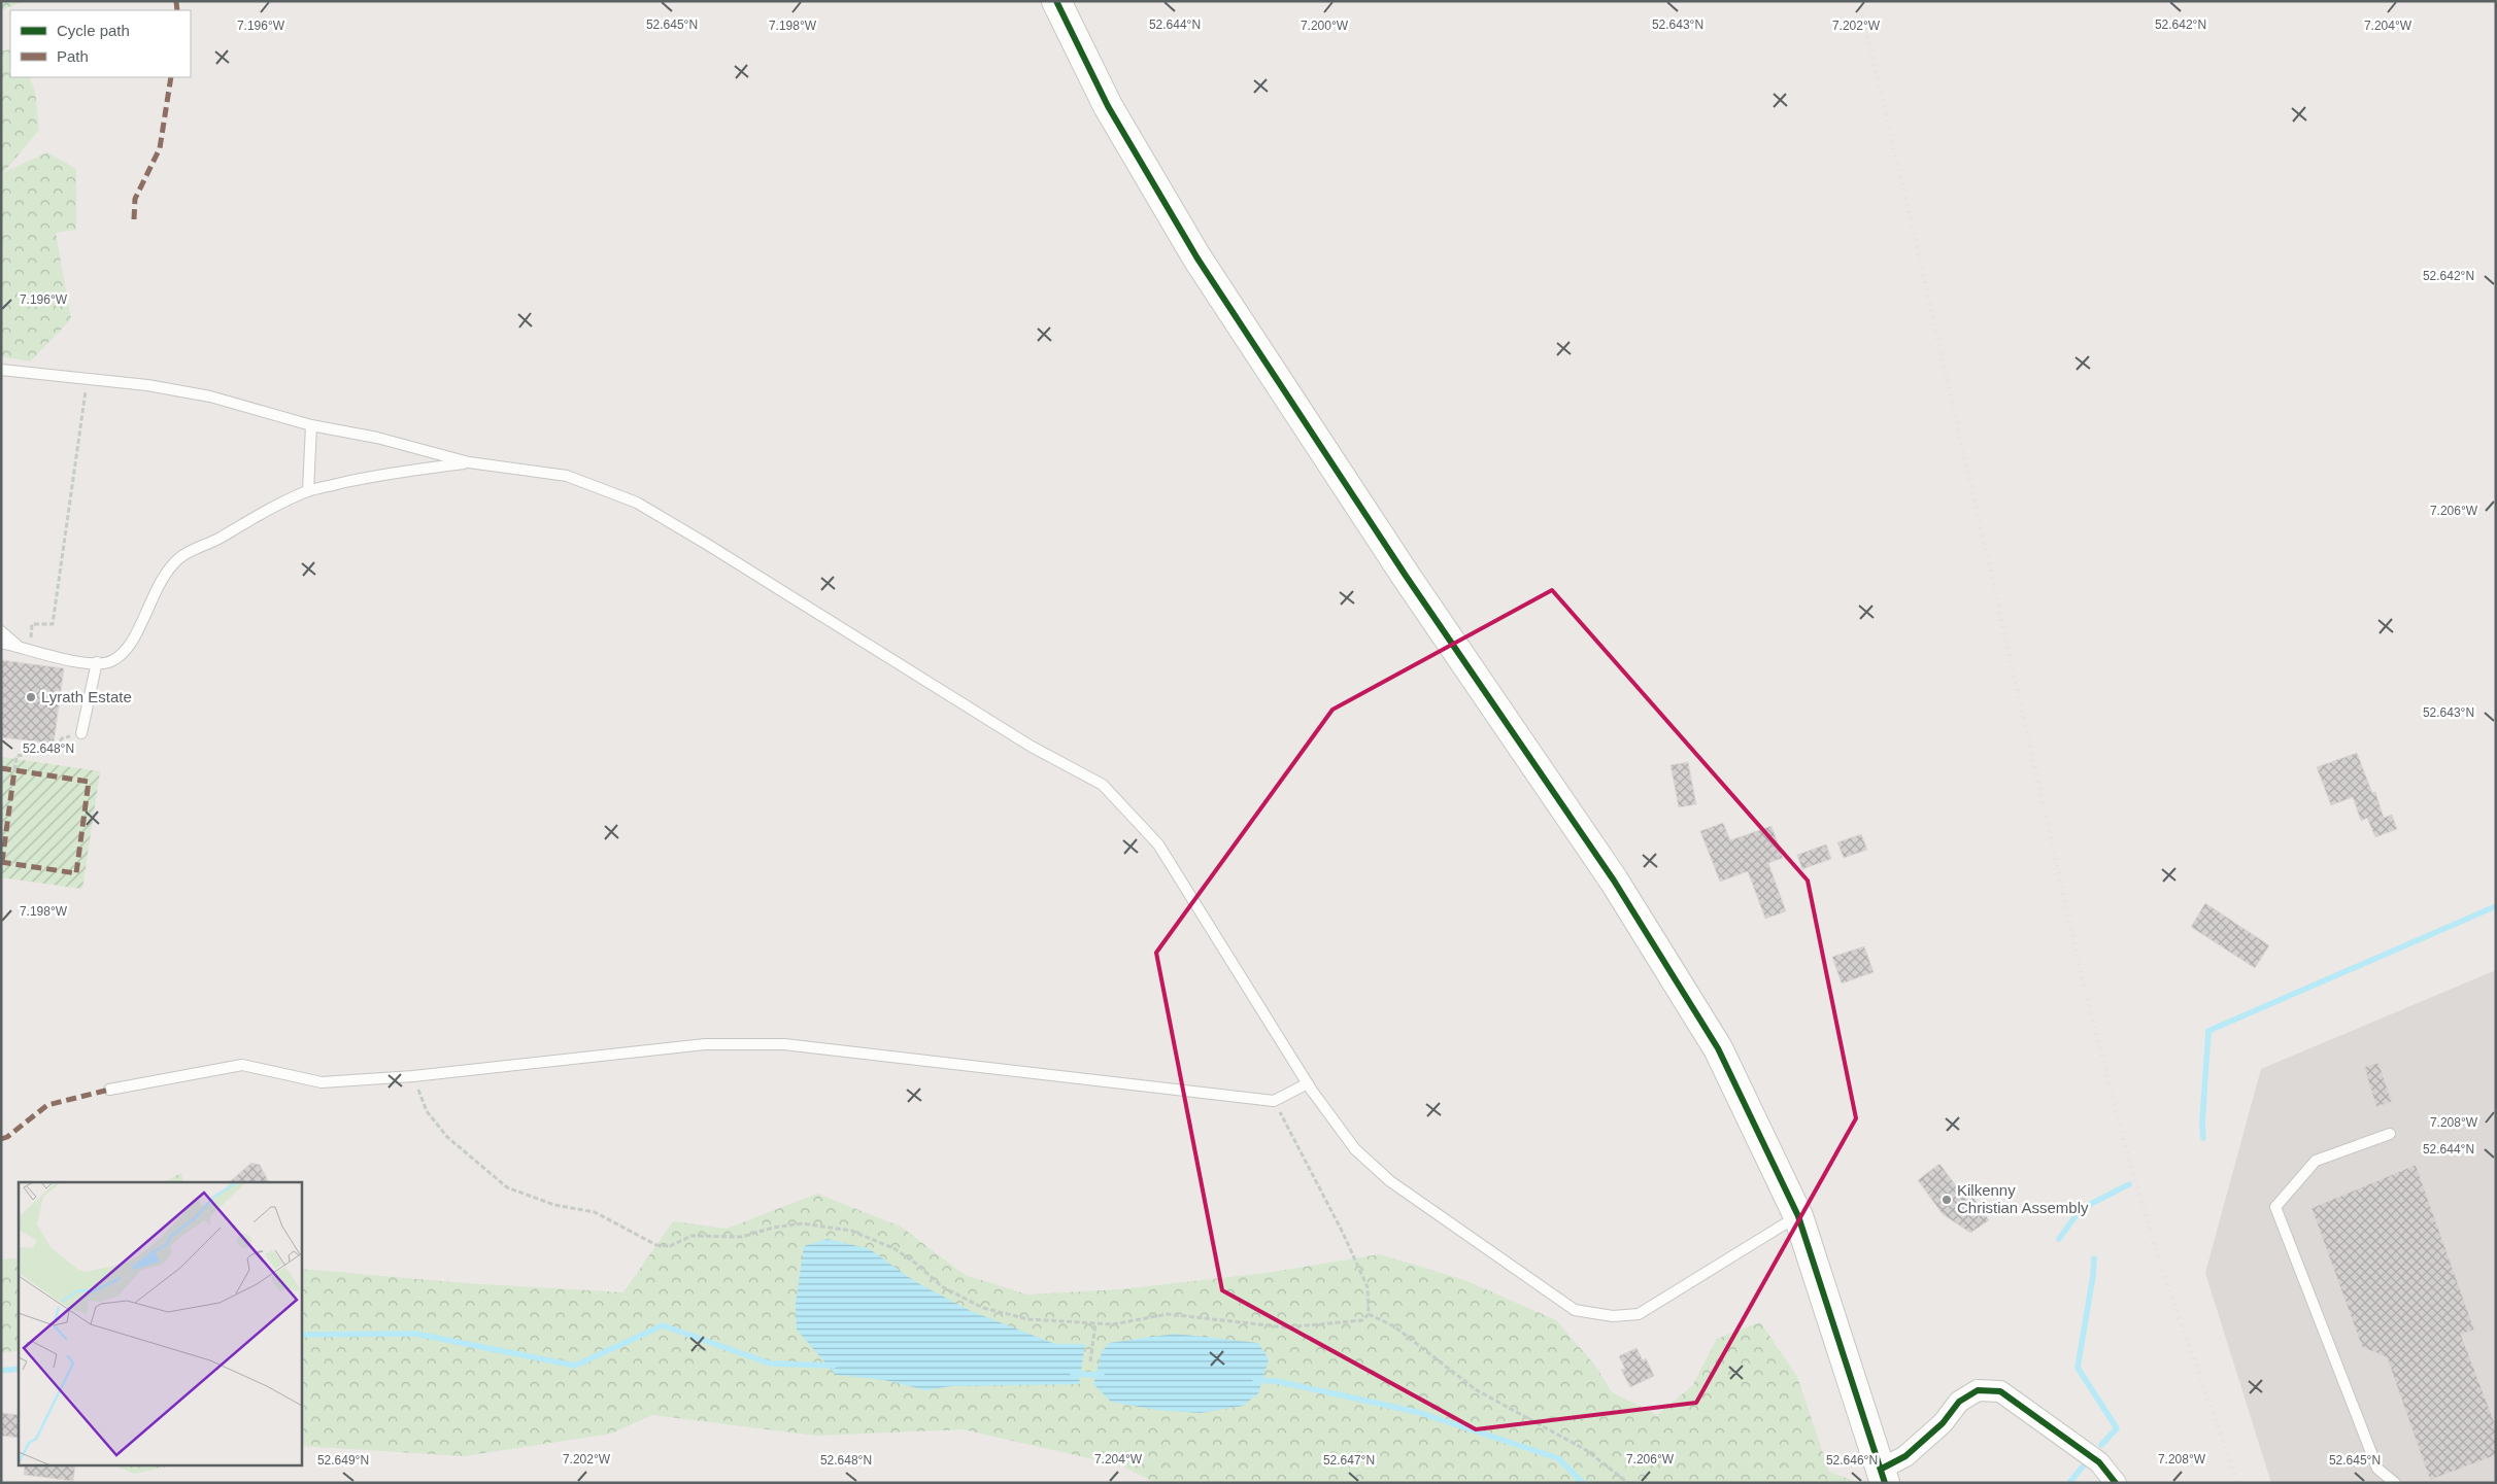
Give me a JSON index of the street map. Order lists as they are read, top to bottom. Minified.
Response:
{"places":["Lyrath Estate","Kilkenny Christian Assembly"],"legend":["Cycle path","Path"],"coordinates":["52.642°N","52.645°N","52.644°N","52.643°N","7.196°W","7.198°W","7.200°W","7.202°W","7.204°W","7.206°W","52.648°N","7.208°W","52.649°N","52.647°N","52.646°N"]}
